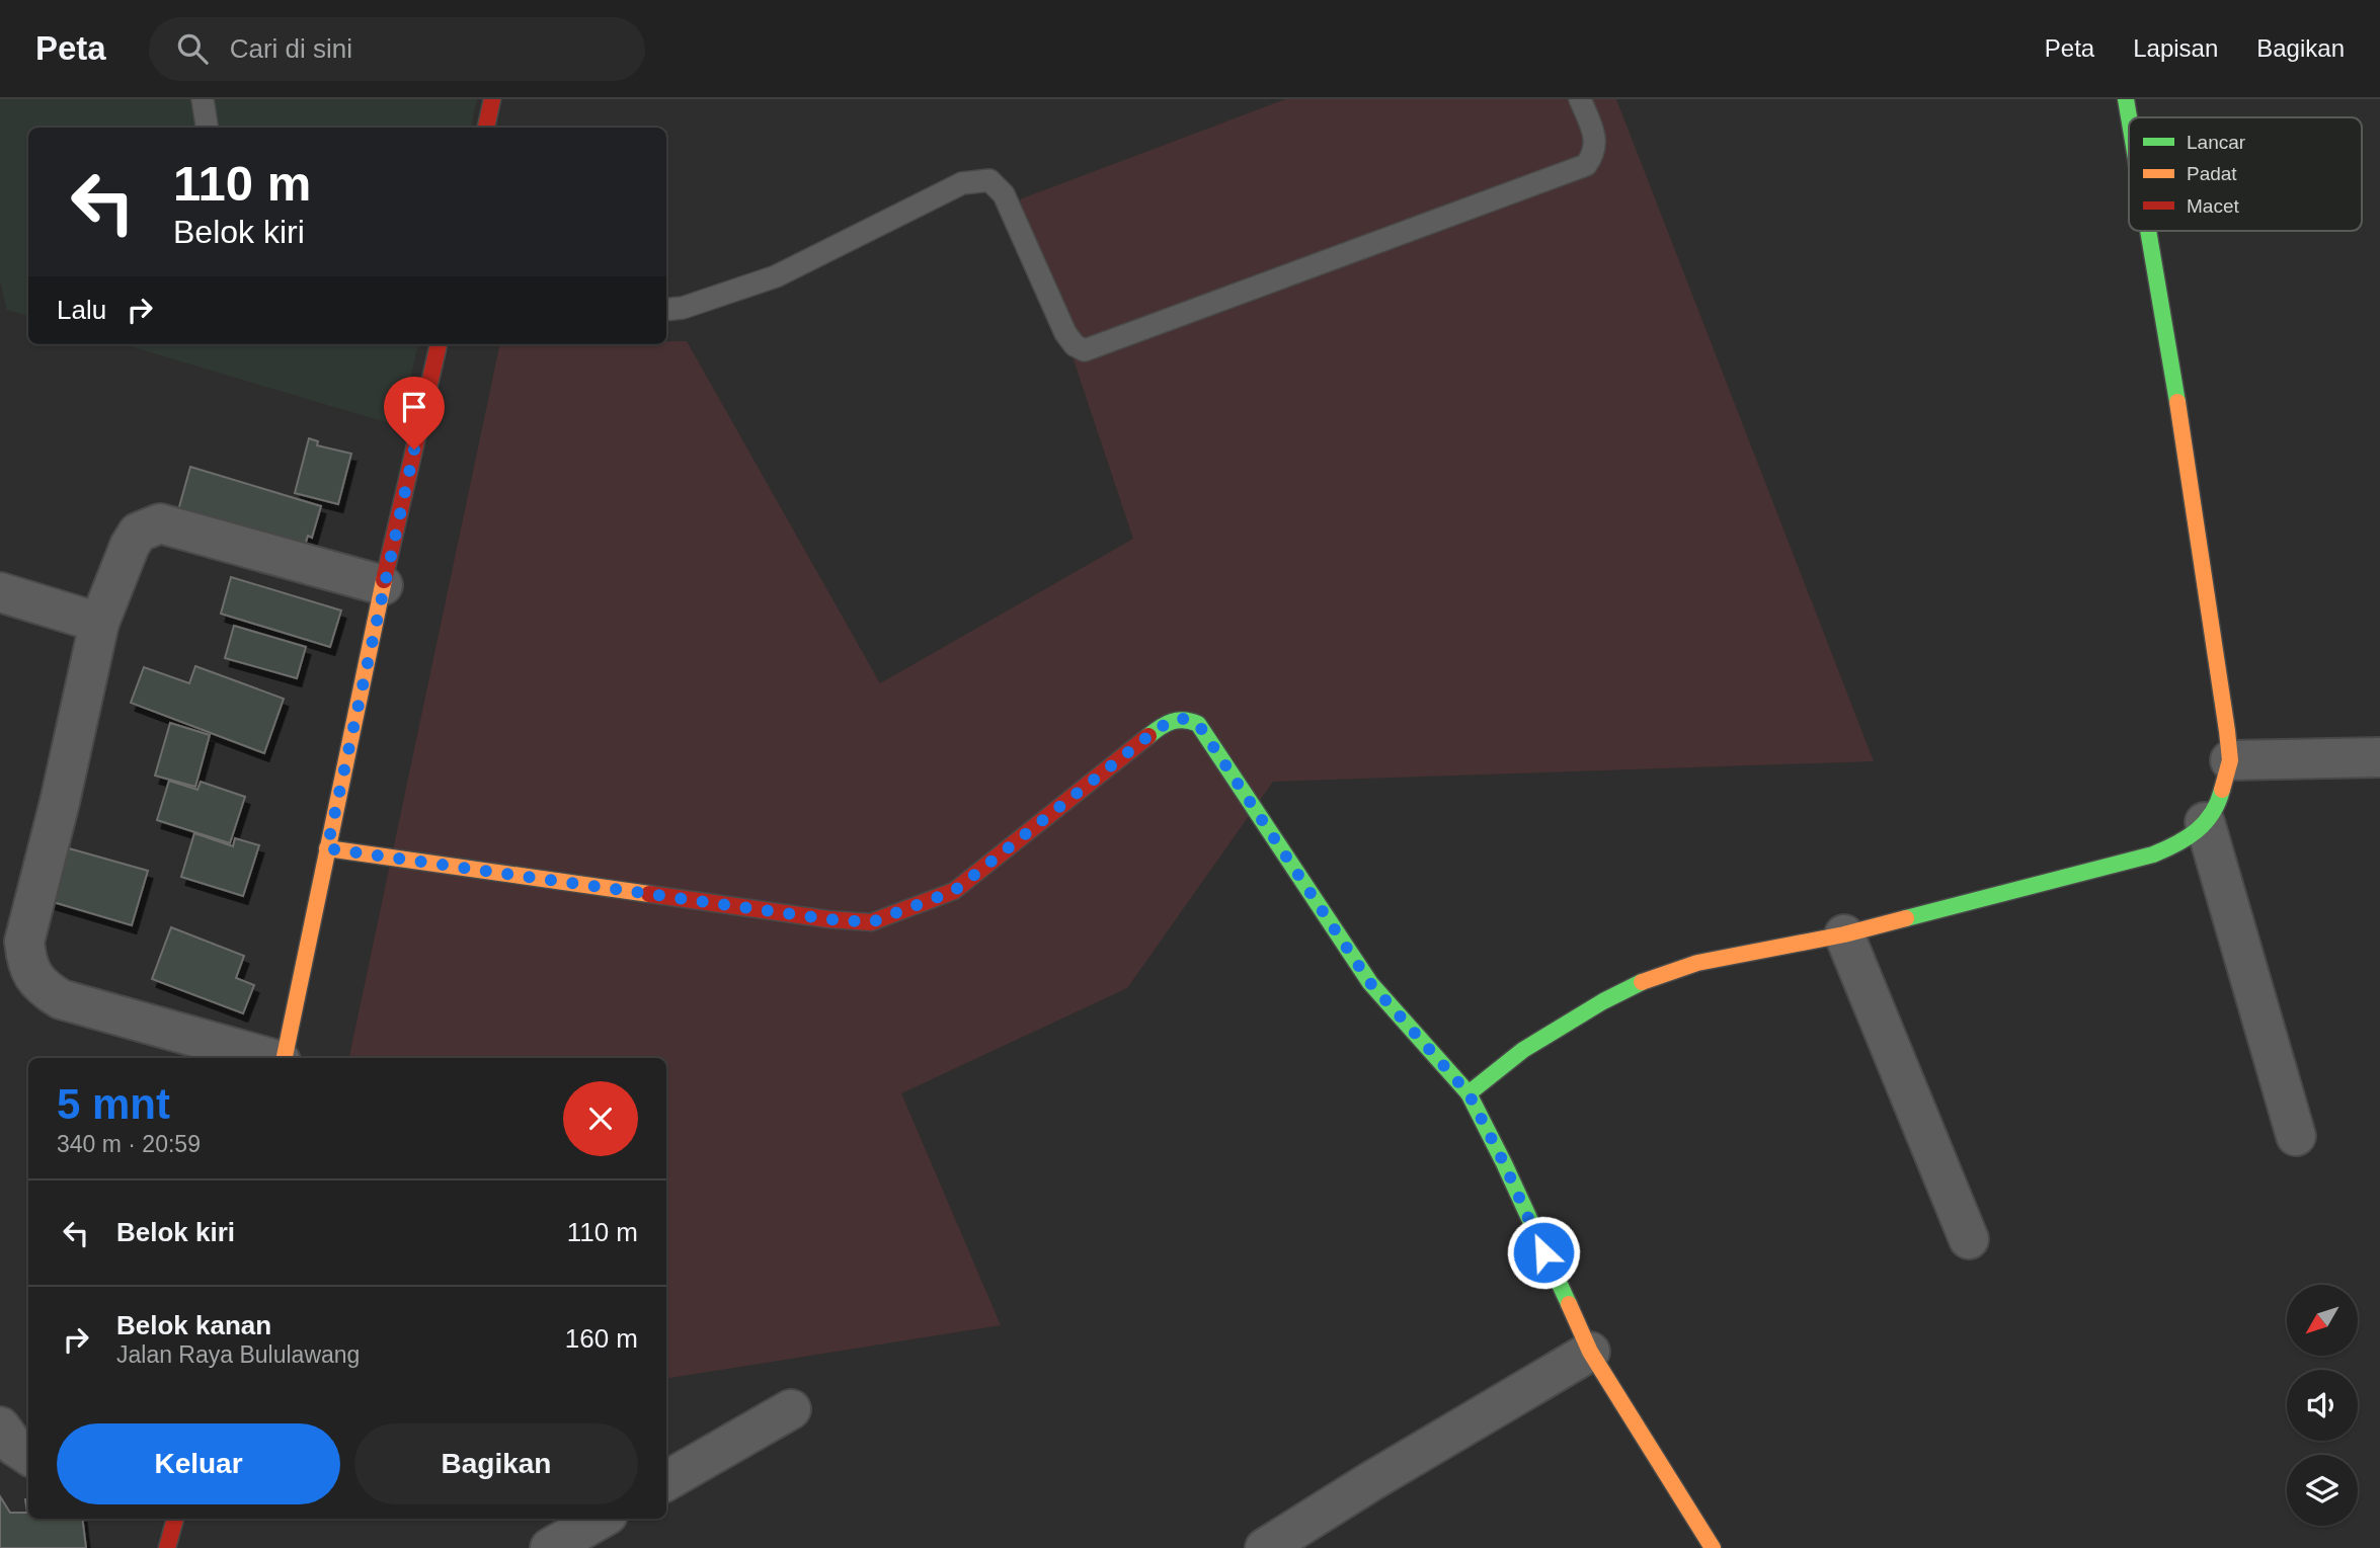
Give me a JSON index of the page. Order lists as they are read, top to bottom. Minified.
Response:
{"legend":["Lancar","Padat","Macet"],"north":"bottom left","page":{"header":"Peta","search":"Cari di sini","nav":["Peta","Lapisan","Bagikan"],"turn":["110 m","Belok kiri"],"then":"Lalu","heading":["5 mnt","340 m · 20:59"],"list":[{"name":"Belok kiri","value":"110 m"},{"name":"Belok kanan","note":"Jalan Raya Bululawang","value":"160 m"}],"buttons":["Keluar","Bagikan"]}}
